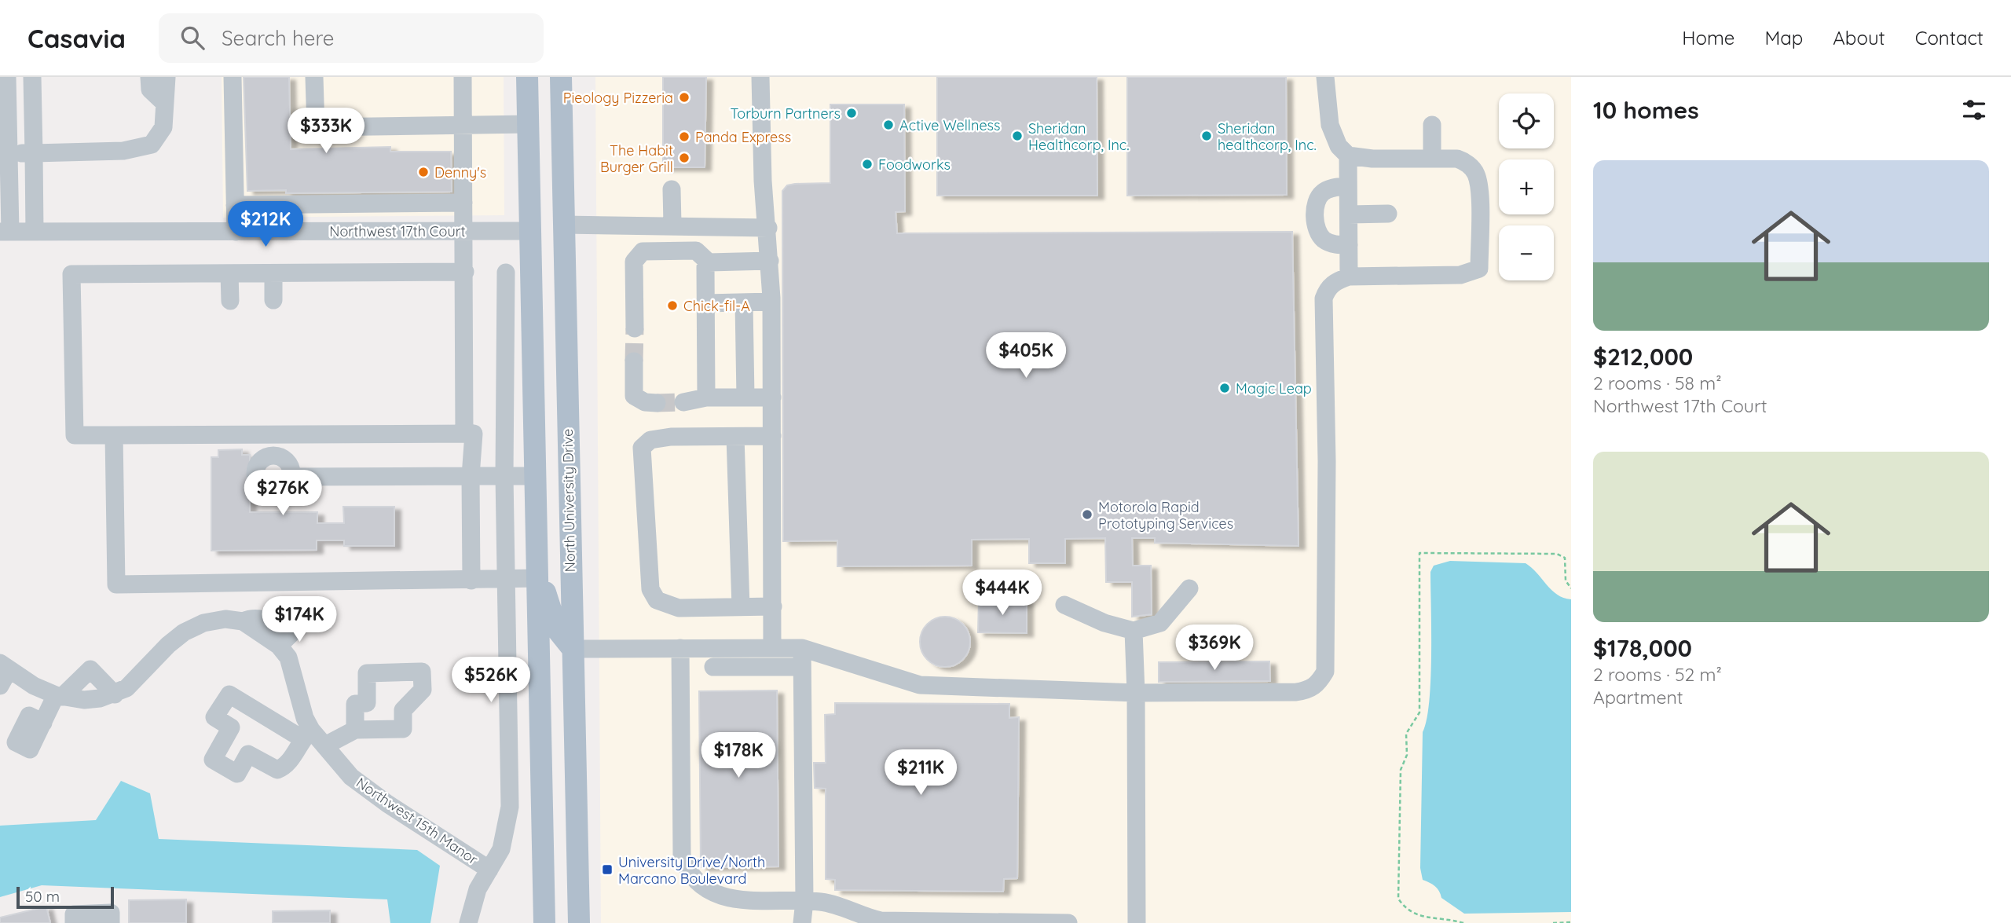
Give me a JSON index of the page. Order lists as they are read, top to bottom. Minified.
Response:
{"streets":{"main road":["North University Drive"],"street":["Northwest 17th Court","Northwest 15th Manor"]},"places":{"other":["Pieology Pizzeria","Torburn Partners","Active Wellness","Sheridan Healthcorp, Inc.","Sheridan healthcorp, Inc.","Panda Express","The Habit Burger Grill","Foodworks","Denny's","Chick-fil-A","Magic Leap","Motorola Rapid Prototyping Services"],"transit":["University Drive/North Marcano Boulevard"]},"scale_bar":"50 m","page":{"header":"Casavia","search":"Search here","nav":["Home","Map","About","Contact"],"heading":"10 homes","map_buttons":["+","−"],"price":["$333K","$212K","$405K","$276K","$444K","$174K","$369K","$526K","$178K","$211K"],"list":[{"name":"$212,000","note":"2 rooms · 58 m² · Northwest 17th Court"},{"name":"$178,000","note":"2 rooms · 52 m² · Apartment"}],"scale":"50 m"}}
